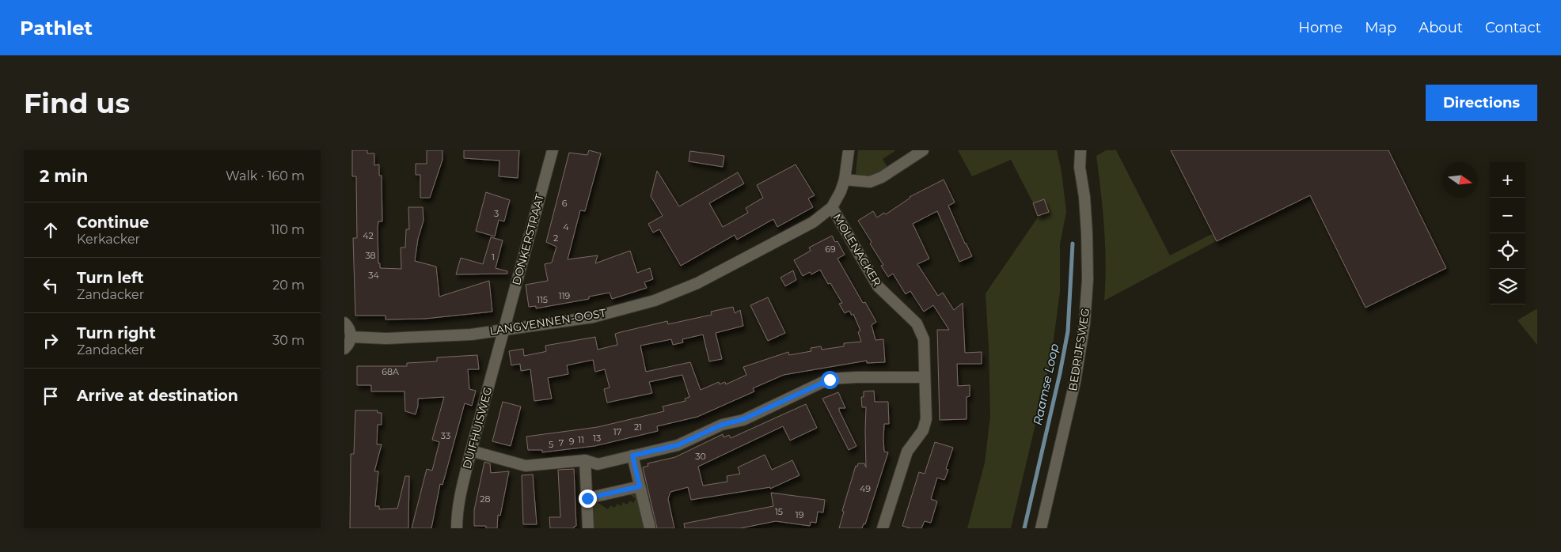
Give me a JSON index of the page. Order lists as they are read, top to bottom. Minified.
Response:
{"streets":{"street":["DONKERSTRAAT","MOLENACKER","LANGVENNEN-OOST","BEDRIJFSWEG","DUIFHUISWEG"]},"crossings":[["DONKERSTRAAT","LANGVENNEN-OOST"],["DONKERSTRAAT","DUIFHUISWEG"],["MOLENACKER","LANGVENNEN-OOST"],["LANGVENNEN-OOST","DUIFHUISWEG"]],"water":["Raamse Loop"],"house_numbers":["6","3","4","42","2","69","38","1","34","119","115","68A","21","17","33","13","11","9","7","5","30","49","28","15","19"],"north":"right","page":{"header":"Pathlet","nav":["Home","Map","About","Contact"],"buttons":"Directions","title":"Find us","heading":["2 min","Walk · 160 m"],"map_buttons":["+","−"],"list":[["Continue","Kerkacker","110 m"],["Turn left","Zandacker","20 m"],["Turn right","Zandacker","30 m"],"Arrive at destination"]}}
